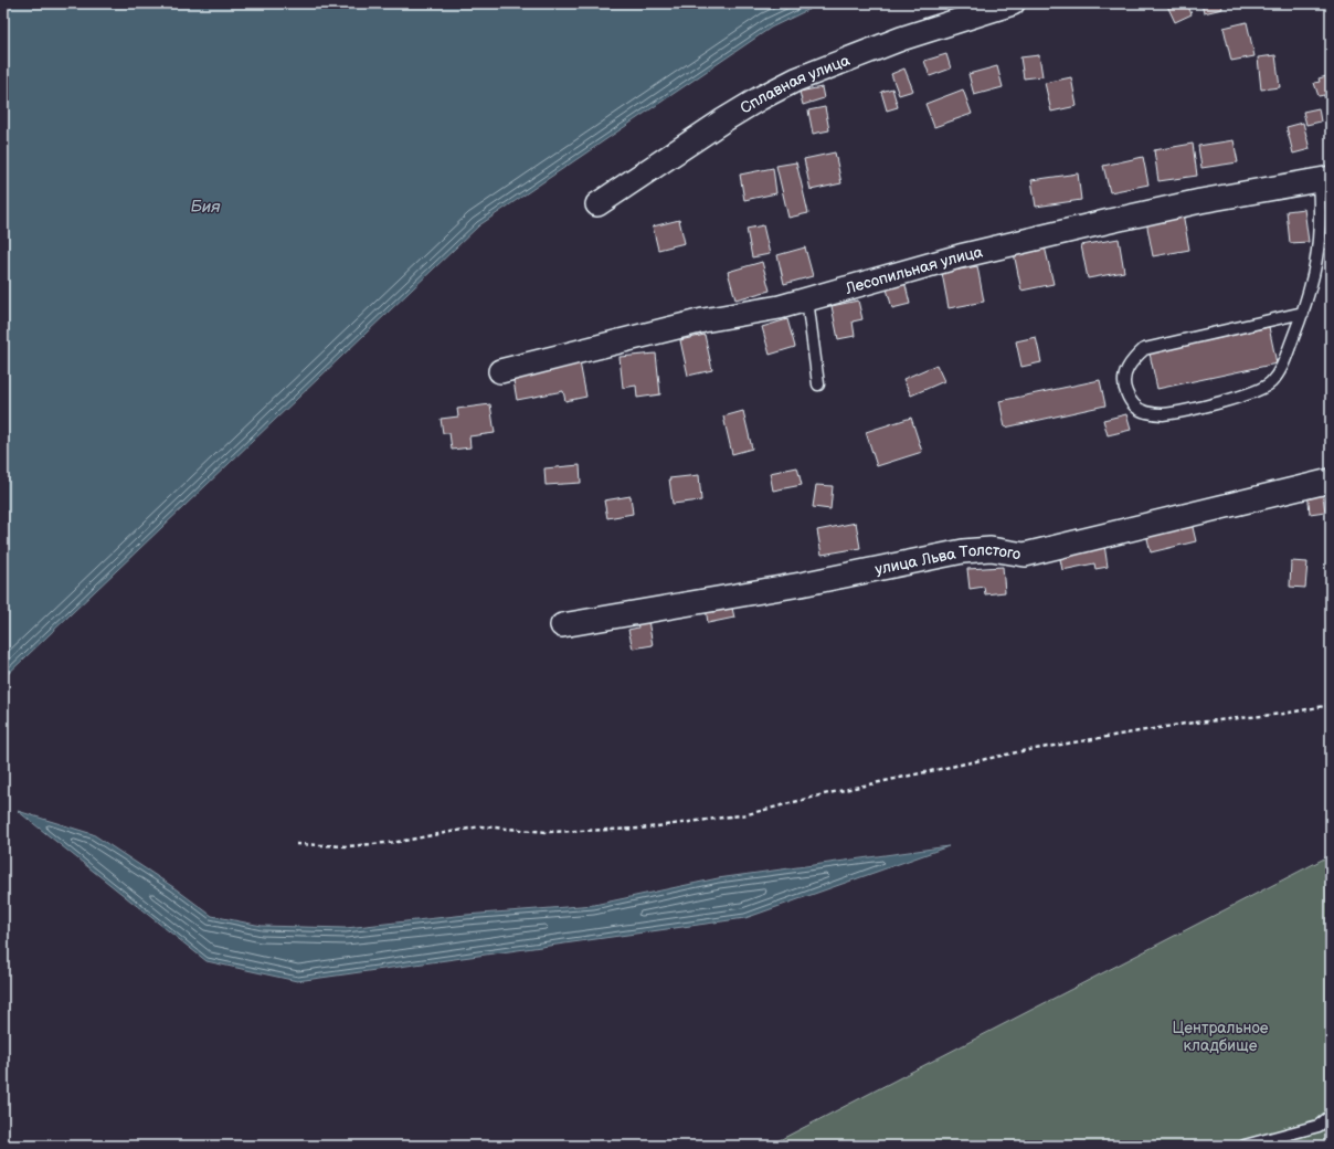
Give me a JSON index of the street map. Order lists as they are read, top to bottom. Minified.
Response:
{"streets":{"street":["Сплавная улица","Лесопильная улица","улица Льва Толстого"]},"water":["Бия"],"parks":["Центральное кладбище"]}
